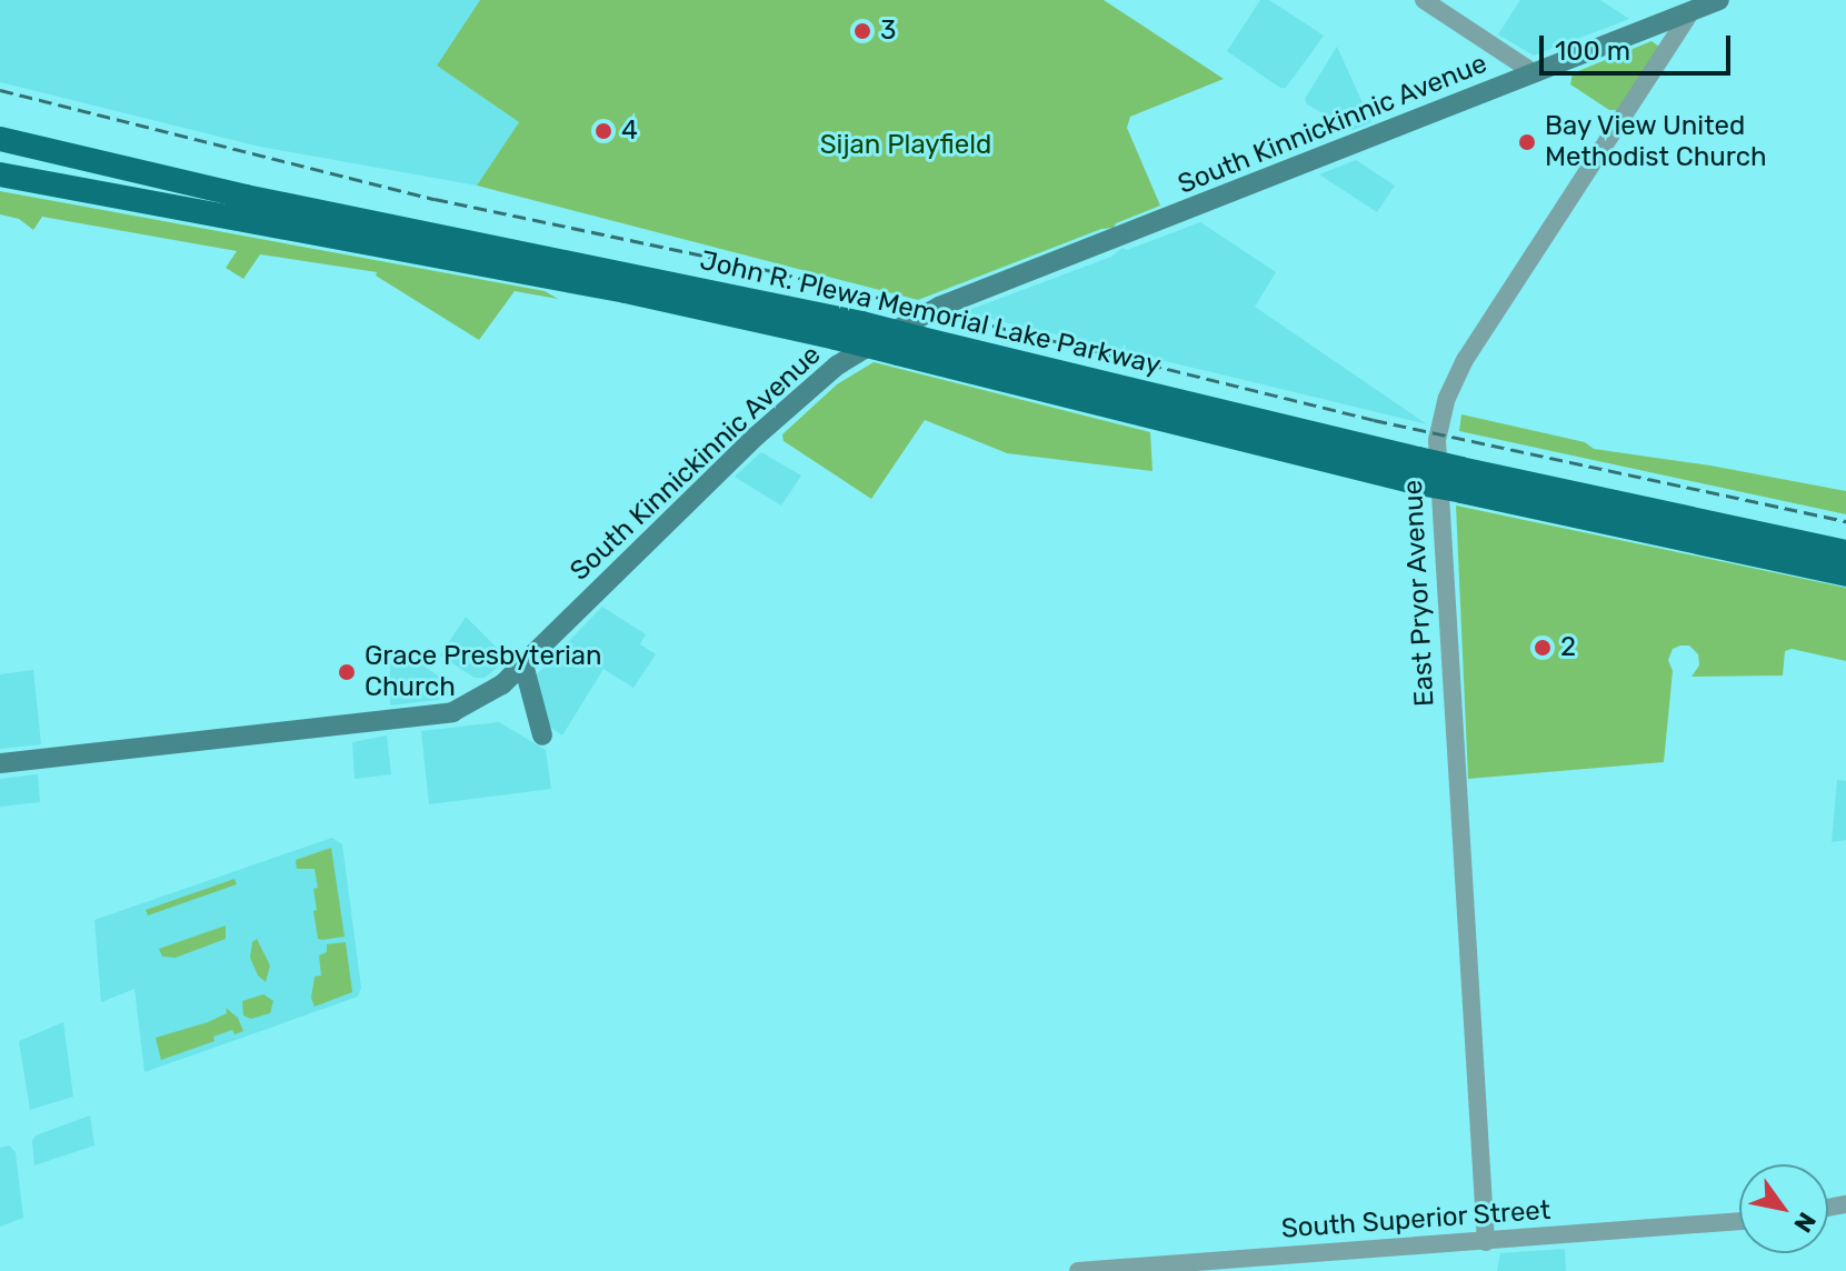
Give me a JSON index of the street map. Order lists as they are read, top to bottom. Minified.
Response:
{"streets":{"main road":["South Kinnickinnic Avenue","John R. Plewa Memorial Lake Parkway"],"street":["East Pryor Avenue","South Superior Street"]},"crossings":[["South Kinnickinnic Avenue","East Pryor Avenue"],["East Pryor Avenue","South Superior Street"]],"parks":["Sijan Playfield"],"places":["3","4","Bay View United Methodist Church","2","Grace Presbyterian Church"],"scale_bar":"100 m","north":"bottom right"}
